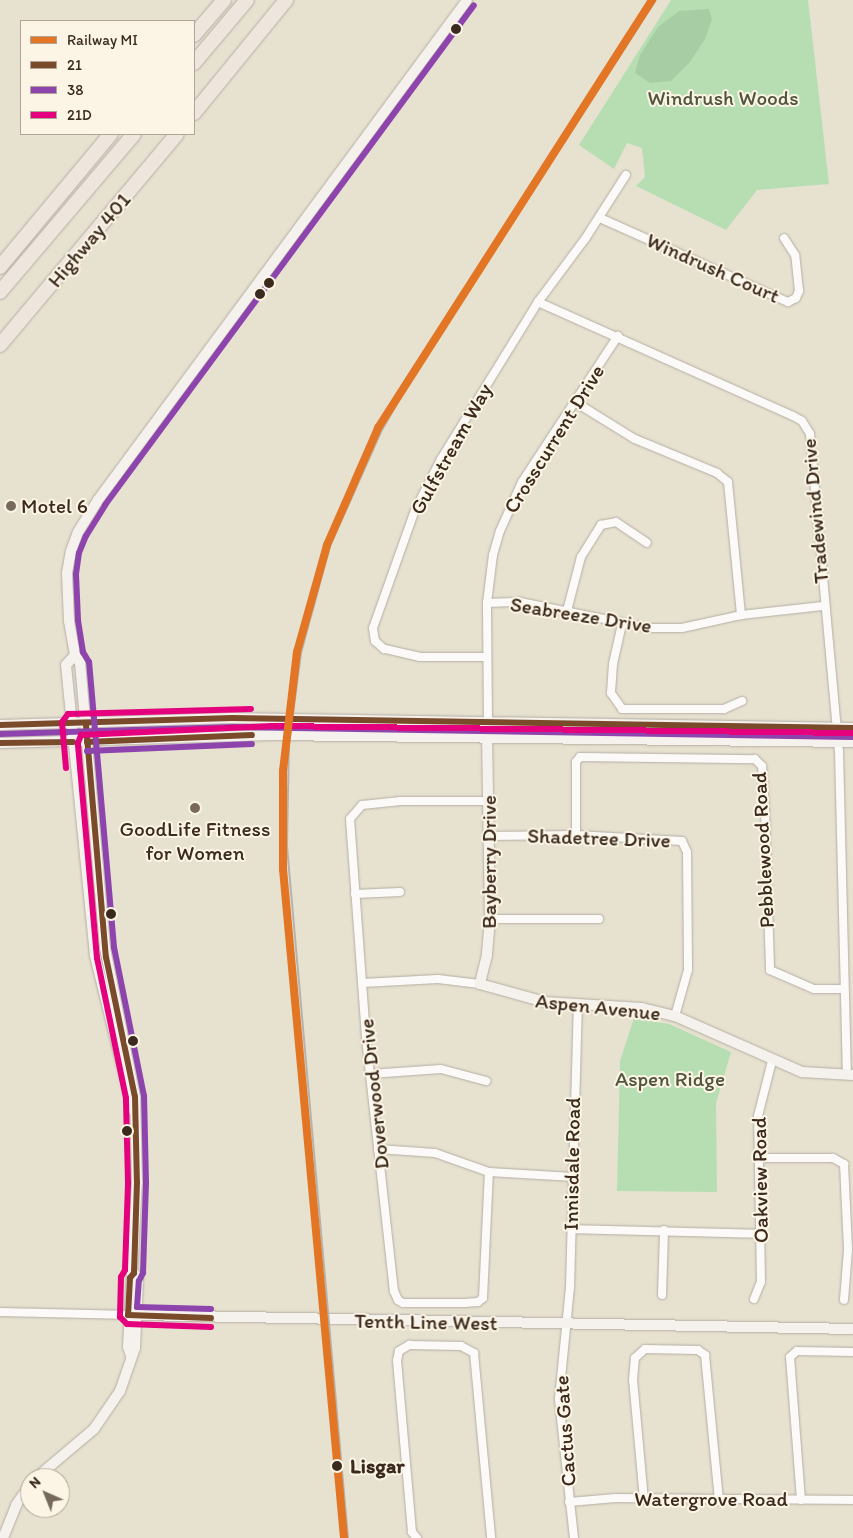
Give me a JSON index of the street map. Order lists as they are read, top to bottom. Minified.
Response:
{"streets":{"highway":["Highway 401"],"street":["Windrush Court","Crosscurrent Drive","Gulfstream Way","Tradewind Drive","Seabreeze Drive","Shadetree Drive","Pebblewood Road","Bayberry Drive","Aspen Avenue","Doverwood Drive","Innisdale Road","Oakview Road","Tenth Line West","Cactus Gate","Watergrove Road"]},"crossings":[["Windrush Court","Gulfstream Way"],["Crosscurrent Drive","Gulfstream Way"],["Crosscurrent Drive","Tradewind Drive"],["Crosscurrent Drive","Seabreeze Drive"],["Crosscurrent Drive","Bayberry Drive"],["Gulfstream Way","Tradewind Drive"],["Tradewind Drive","Seabreeze Drive"],["Tradewind Drive","Pebblewood Road"],["Tradewind Drive","Aspen Avenue"],["Shadetree Drive","Pebblewood Road"],["Shadetree Drive","Bayberry Drive"],["Shadetree Drive","Aspen Avenue"],["Bayberry Drive","Aspen Avenue"],["Bayberry Drive","Doverwood Drive"],["Aspen Avenue","Doverwood Drive"],["Aspen Avenue","Innisdale Road"],["Aspen Avenue","Oakview Road"],["Innisdale Road","Tenth Line West"],["Innisdale Road","Cactus Gate"],["Tenth Line West","Cactus Gate"],["Cactus Gate","Watergrove Road"]],"parks":["Windrush Woods","Aspen Ridge"],"places":["Motel 6","GoodLife Fitness for Women","Lisgar"],"lines":["rail line MI","transit line 38","transit line 21D","transit line 21"],"legend":["Railway MI","21","38","21D"],"north":"top left"}
